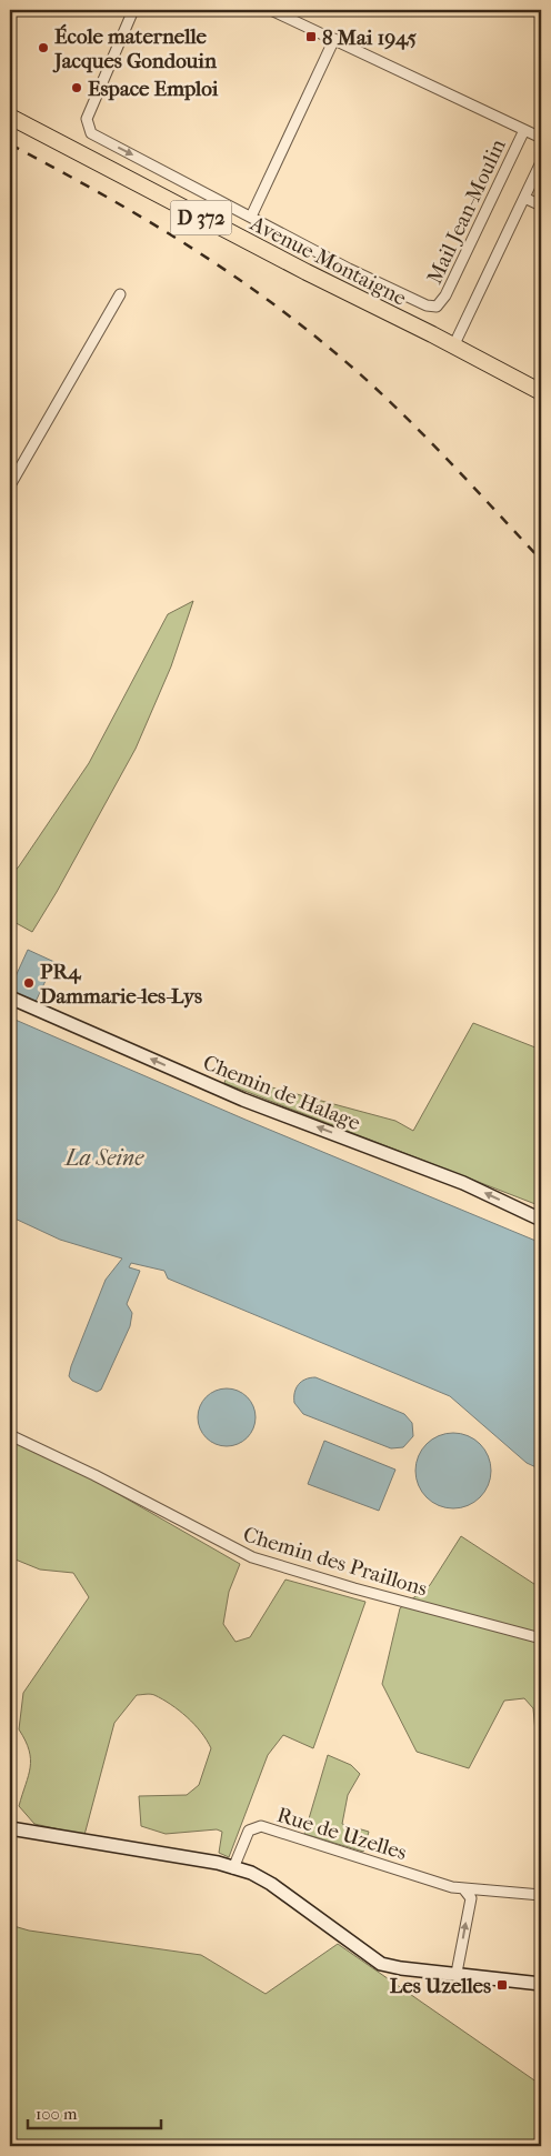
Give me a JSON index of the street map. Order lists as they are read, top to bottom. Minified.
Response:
{"streets":{"main road":["D 372","Avenue Montaigne"],"street":["Mail Jean-Moulin","Chemin de Halage","Chemin des Praillons","Rue de Uzelles"]},"one_way":["Chemin de Halage"],"water":["La Seine"],"places":{"transit":["8 Mai 1945","Les Uzelles"],"other":["École maternelle Jacques Gondouin","Espace Emploi","PR4 Dammarie-les-Lys"]},"scale_bar":"100 m"}
